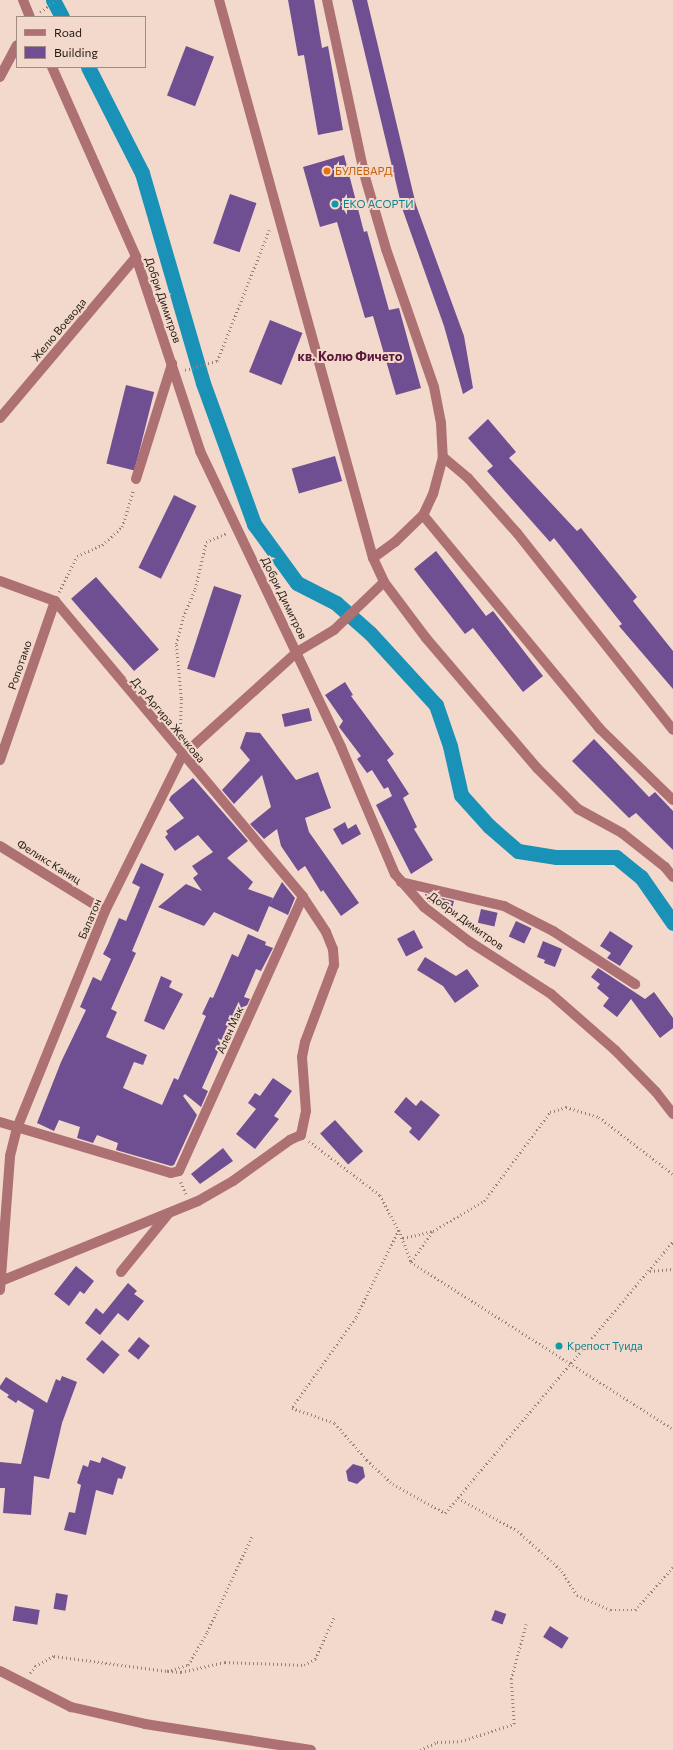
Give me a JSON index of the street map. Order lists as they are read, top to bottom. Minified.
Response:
{"streets":{"street":["Добри Димитров","Желю Воевода","Ропотамо","Д-р Аргира Жечкова","Феликс Каниц","Балатон","Ален Мак"]},"crossings":[["Добри Димитров","Желю Воевода"],["Добри Димитров","Балатон"],["Ропотамо","Д-р Аргира Жечкова"],["Д-р Аргира Жечкова","Балатон"],["Д-р Аргира Жечкова","Ален Мак"],["Феликс Каниц","Балатон"]],"districts":["кв. Колю Фичето"],"places":["БУЛЕВАРД","ЕКО АСОРТИ","Крепост Туида"],"legend":["Road","Building"]}
